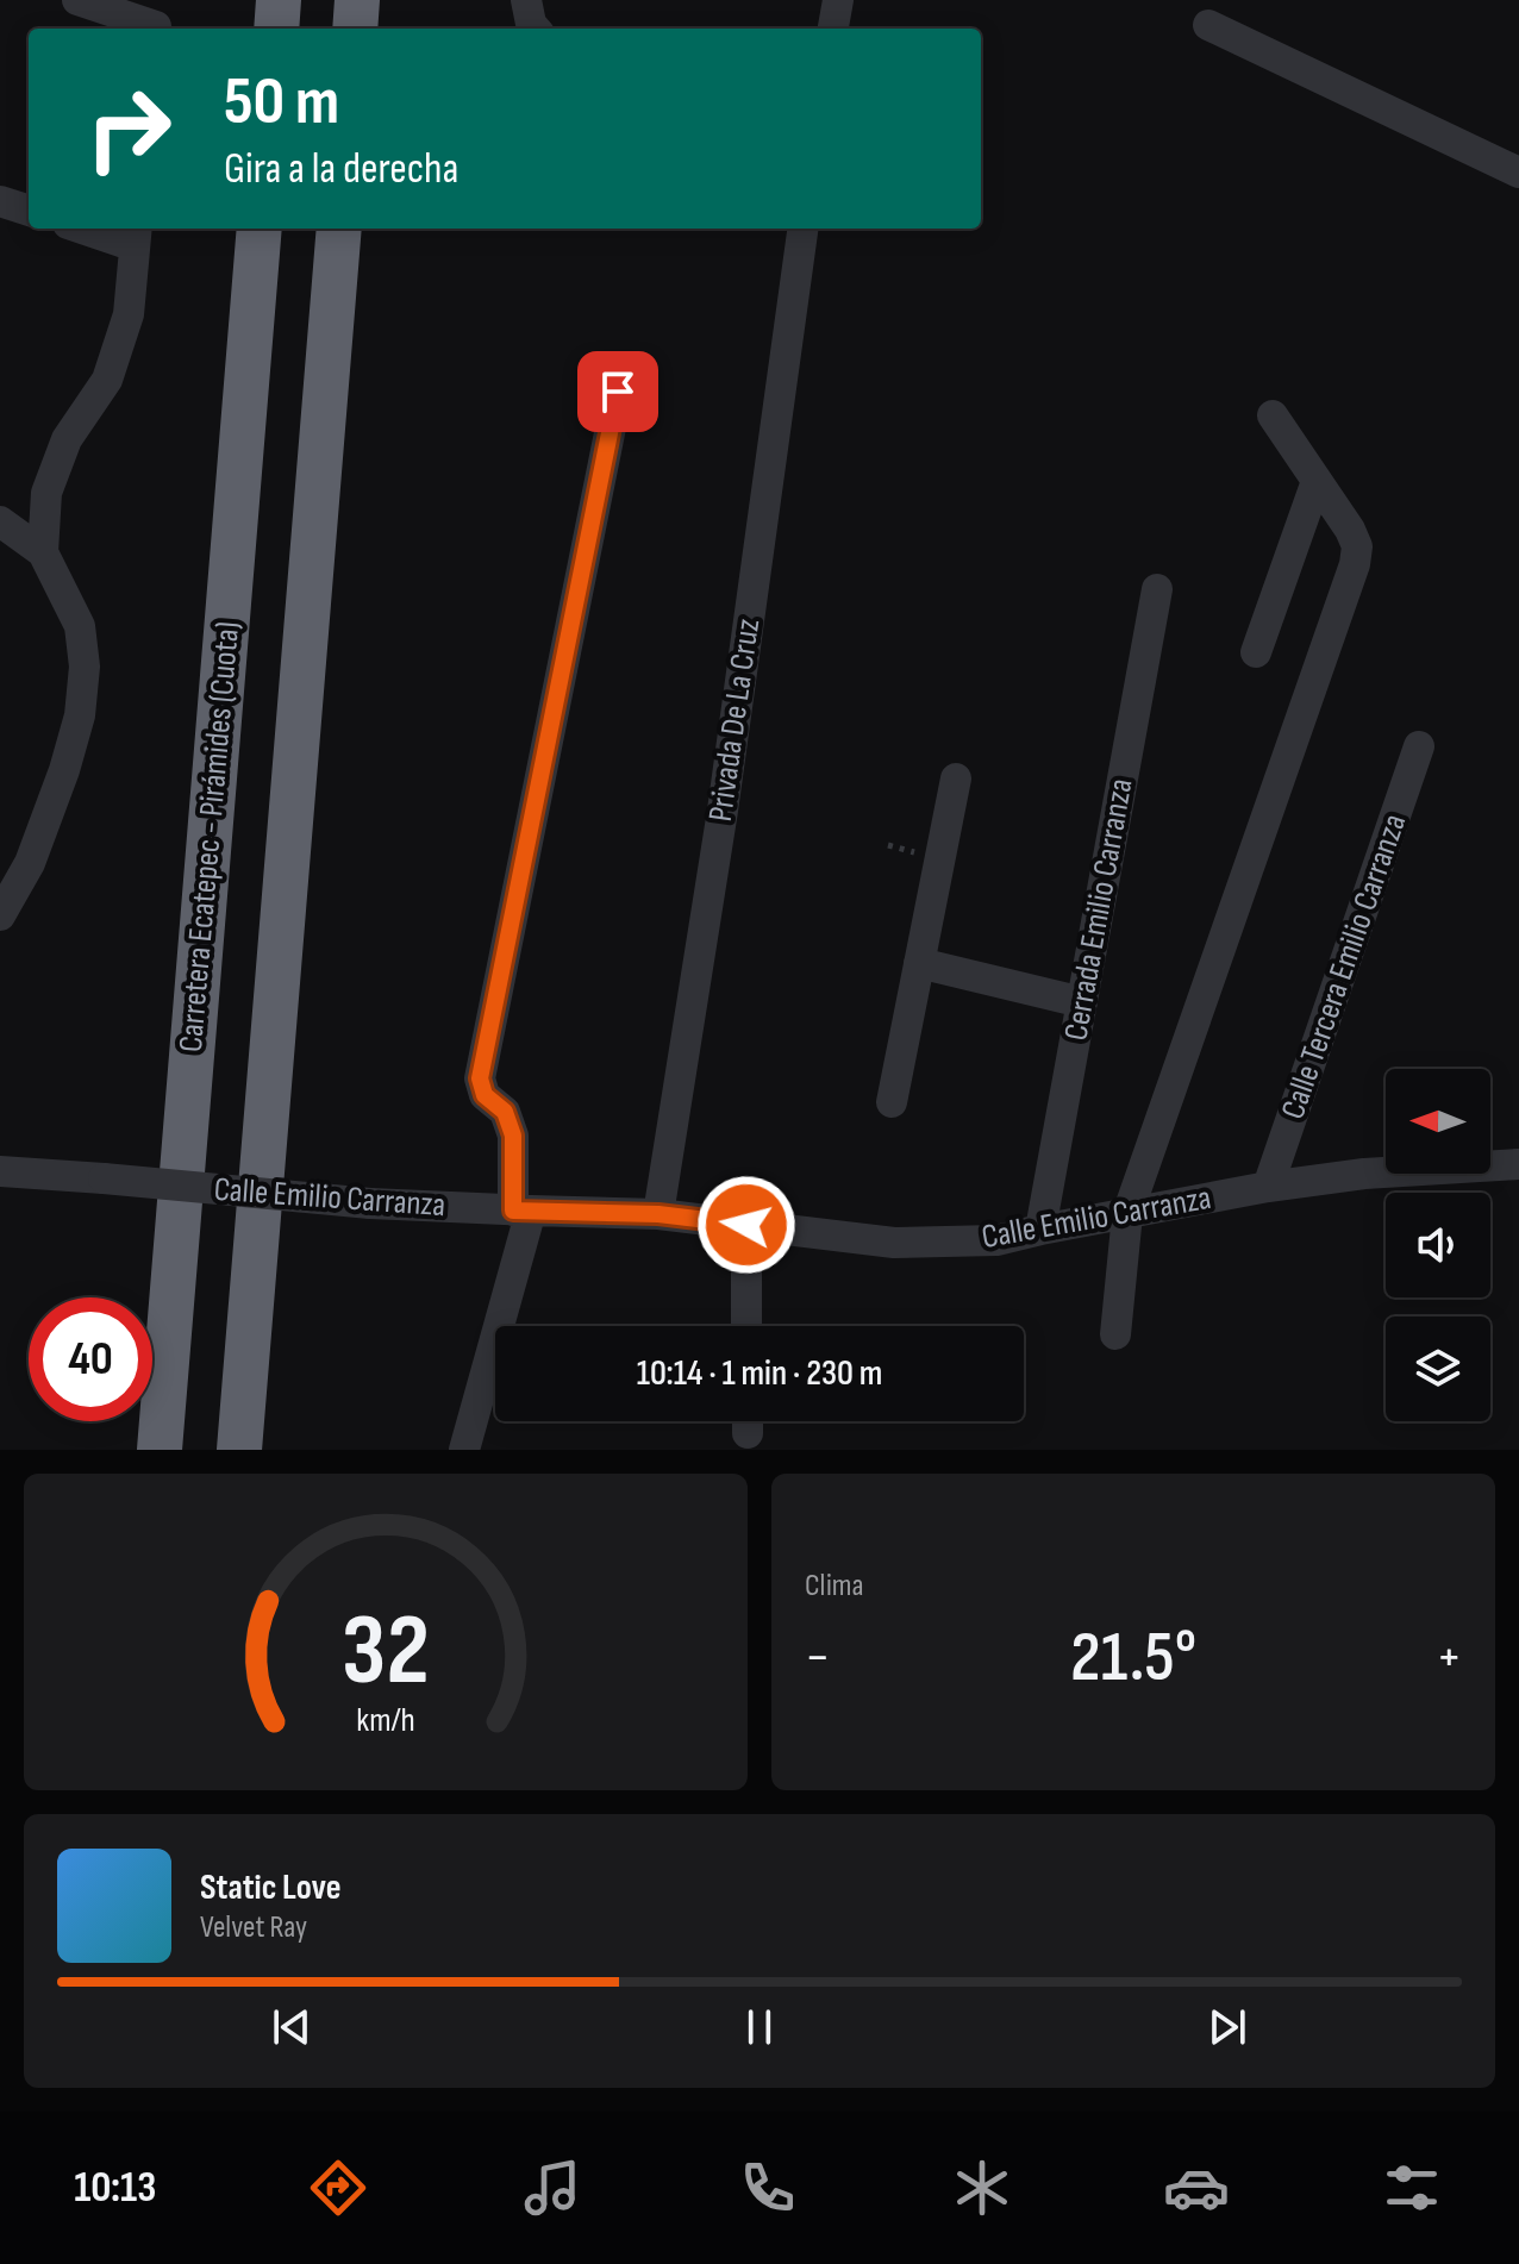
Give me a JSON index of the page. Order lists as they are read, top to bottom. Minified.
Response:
{"streets":{"highway":["Carretera Ecatepec - Pirámides (Cuota)"],"street":["Privada De La Cruz","Cerrada Emilio Carranza","Calle Tercera Emilio Carranza","Calle Emilio Carranza"]},"crossings":[["Privada De La Cruz","Calle Emilio Carranza"],["Cerrada Emilio Carranza","Calle Emilio Carranza"],["Calle Tercera Emilio Carranza","Calle Emilio Carranza"]],"north":"left","page":{"turn":["50 m","Gira a la derecha"],"limit":"40","trip":"10:14 · 1 min · 230 m","tile":"Clima","heat":["−","21.5°","+"],"song":["Static Love","Velvet Ray"],"tabs":"10:13","gauge":["32","km/h"]}}
